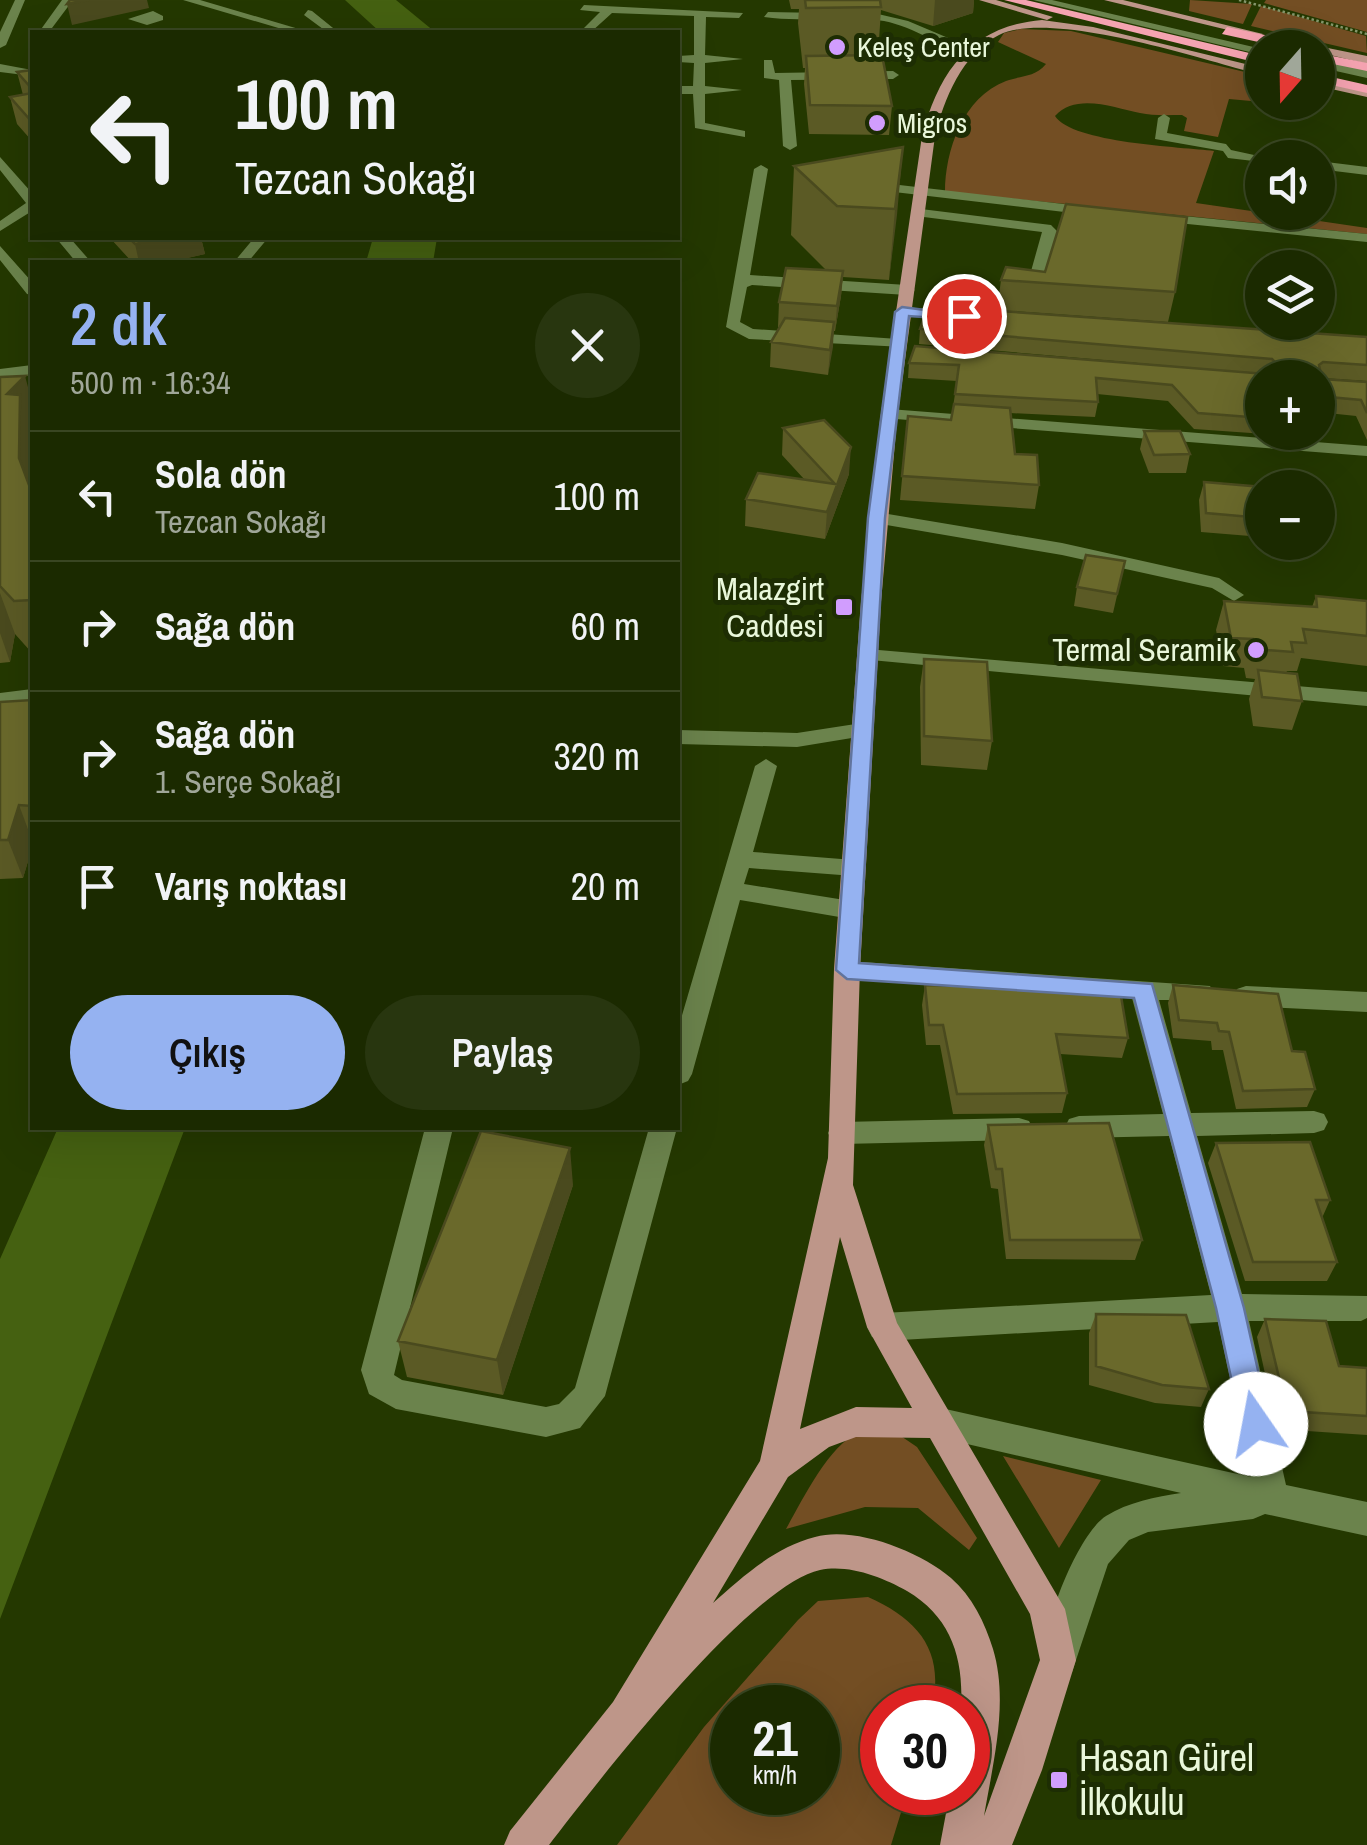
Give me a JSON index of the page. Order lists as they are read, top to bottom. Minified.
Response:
{"places":{"other":["Keleş Center","Migros","Termal Seramik"],"transit":["Malazgirt Caddesi","Hasan Gürel İlkokulu"]},"north":"bottom","page":{"map_buttons":["+","−"],"turn":["100 m","Tezcan Sokağı"],"heading":["2 dk","500 m · 16:34"],"list":[{"name":"Sola dön","note":"Tezcan Sokağı","value":"100 m"},{"name":"Sağa dön","value":"60 m"},{"name":"Sağa dön","note":"1. Serçe Sokağı","value":"320 m"},{"name":"Varış noktası","value":"20 m"}],"buttons":["Çıkış","Paylaş"],"speed":"21 km/h","limit":"30"}}
